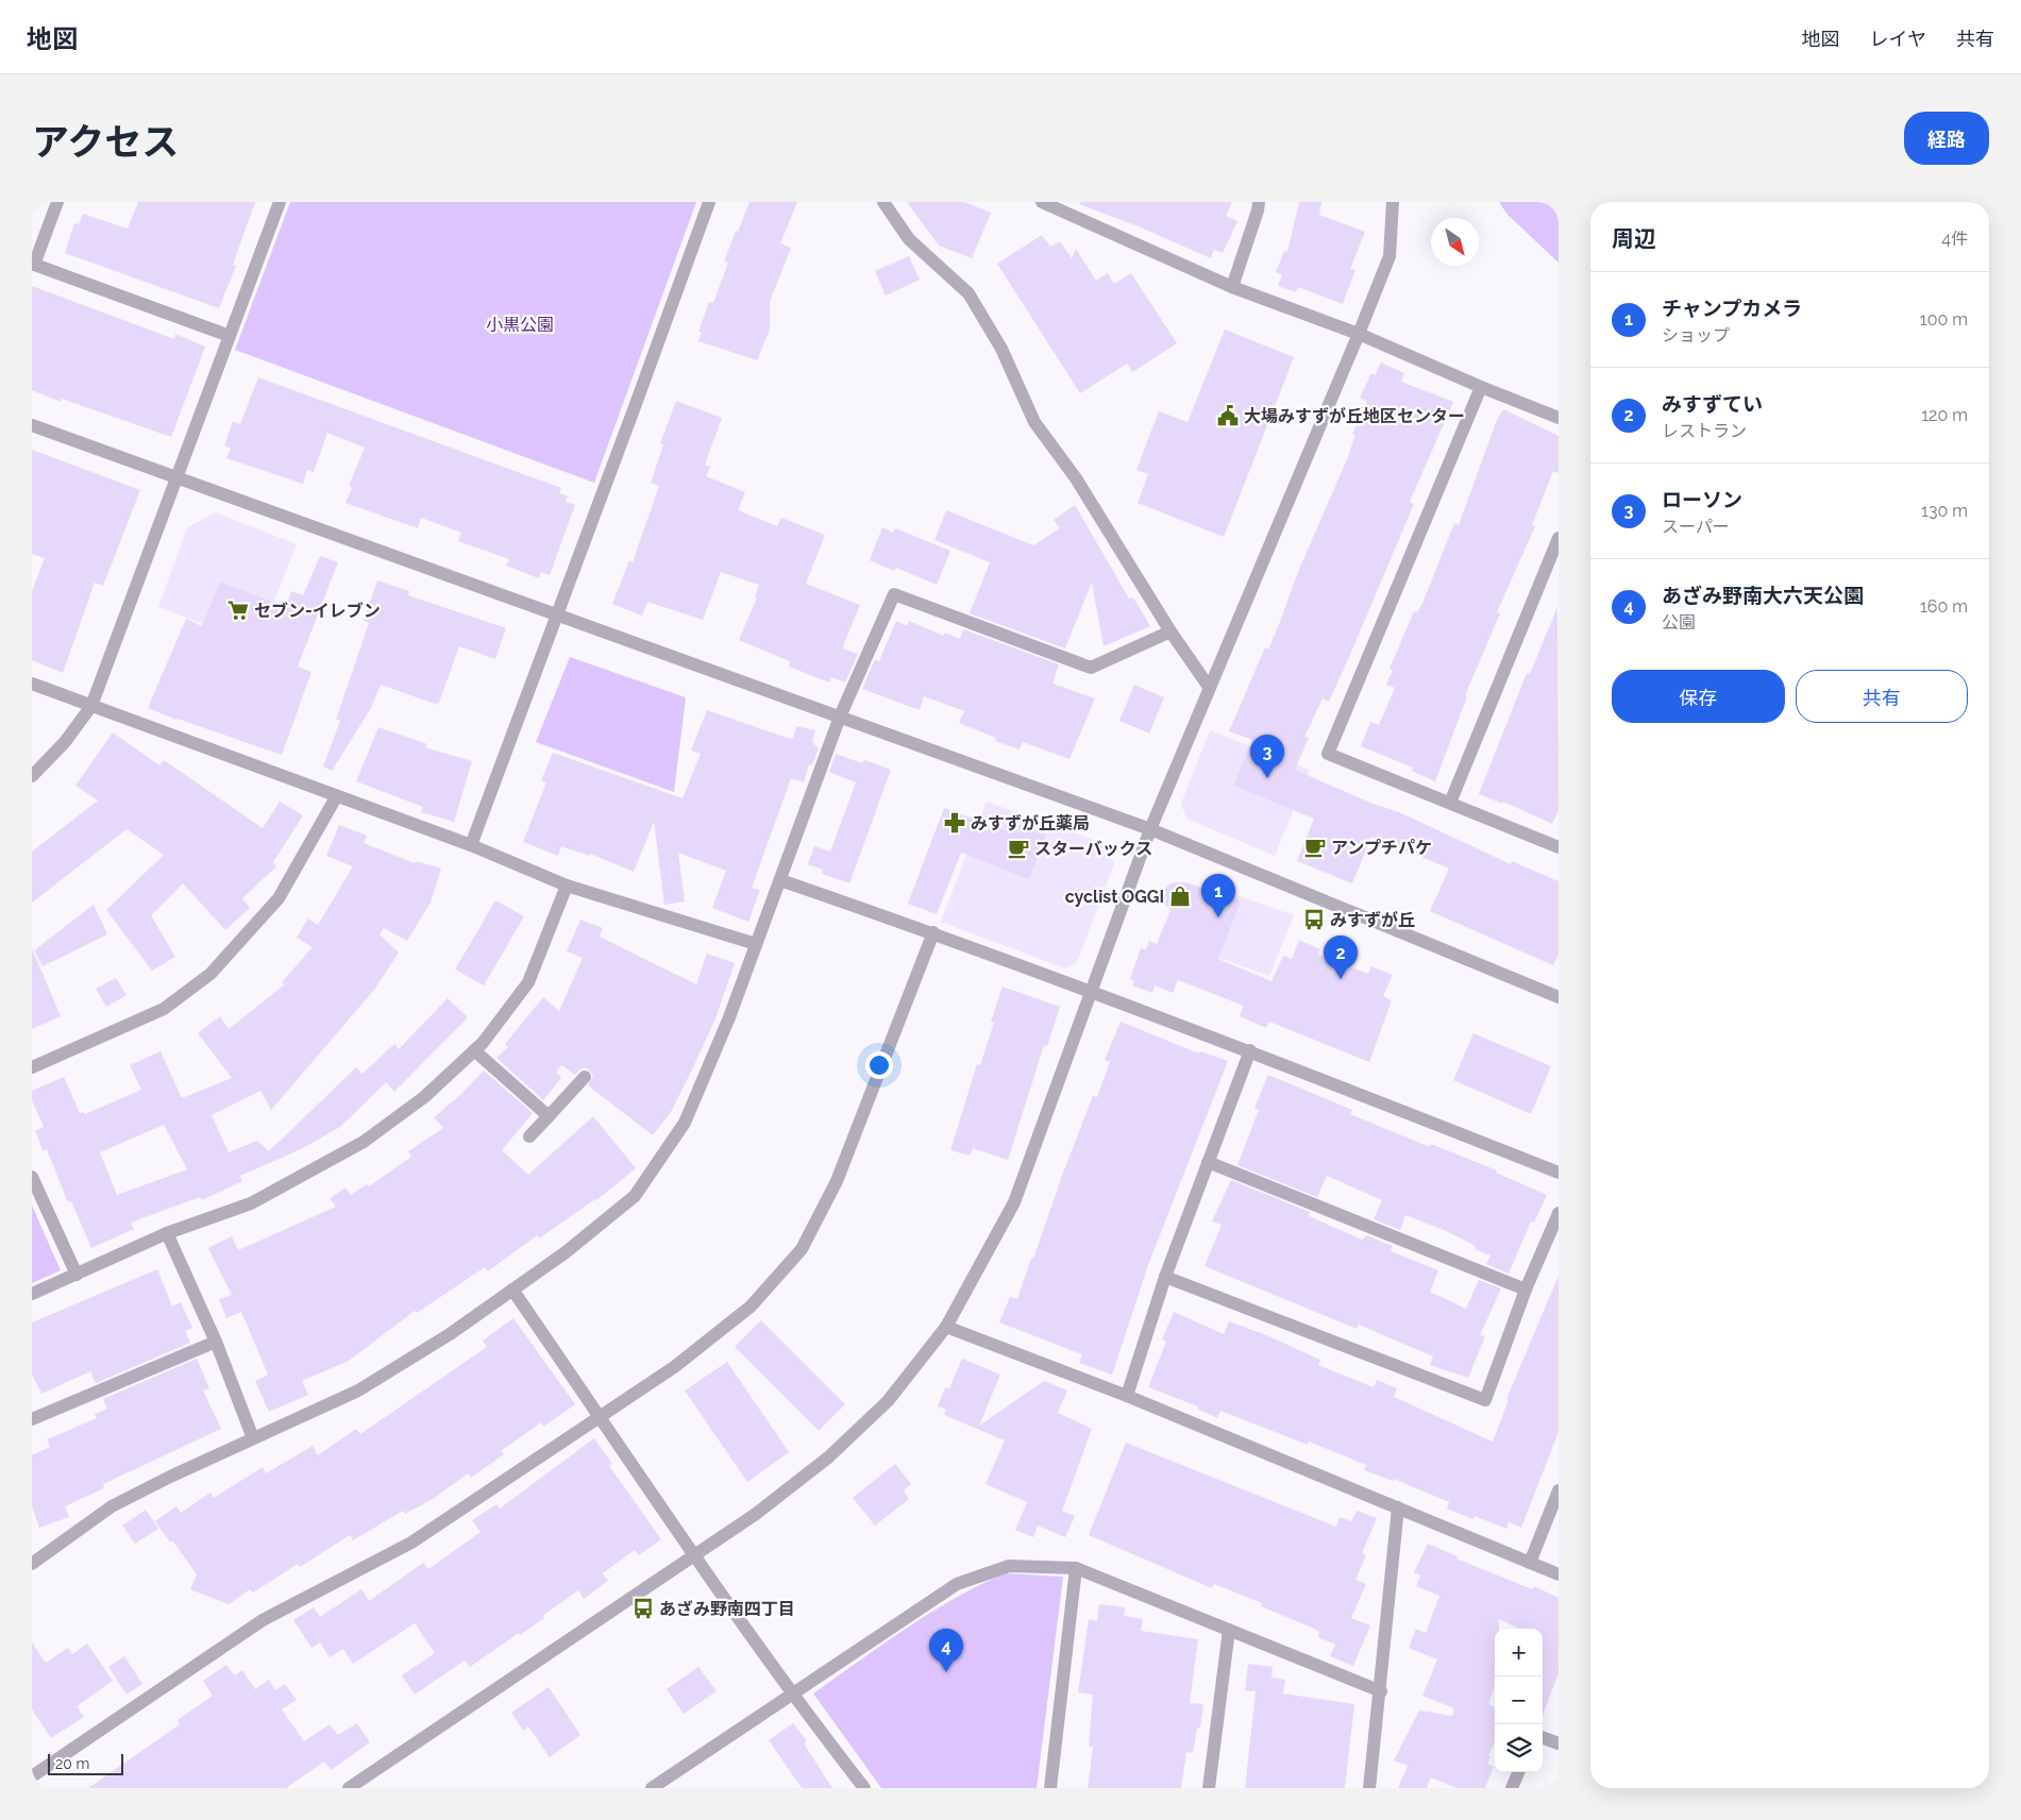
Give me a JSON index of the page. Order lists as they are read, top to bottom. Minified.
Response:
{"parks":["小黒公園"],"places":{"public building":["大場みすずが丘地区センター"],"supermarket":["セブン-イレブン"],"pharmacy":["みすずが丘薬局"],"cafe":["アンプチパケ","スターバックス"],"shop":["cyclist OGGI"],"bus stop":["みすずが丘","あざみ野南四丁目"]},"scale_bar":"20 m","north":"bottom right","page":{"header":"地図","nav":["地図","レイヤ","共有"],"title":"アクセス","buttons":["経路",["保存","共有"]],"heading":["周辺","4件"],"list":[{"mark":"1","name":"チャンプカメラ","note":"ショップ","value":"100 m"},{"mark":"2","name":"みすずてい","note":"レストラン","value":"120 m"},{"mark":"3","name":"ローソン","note":"スーパー","value":"130 m"},{"mark":"4","name":"あざみ野南大六天公園","note":"公園","value":"160 m"}],"pins":["3","1","2","4"],"map_buttons":["+","−"],"scale":"20 m"}}
